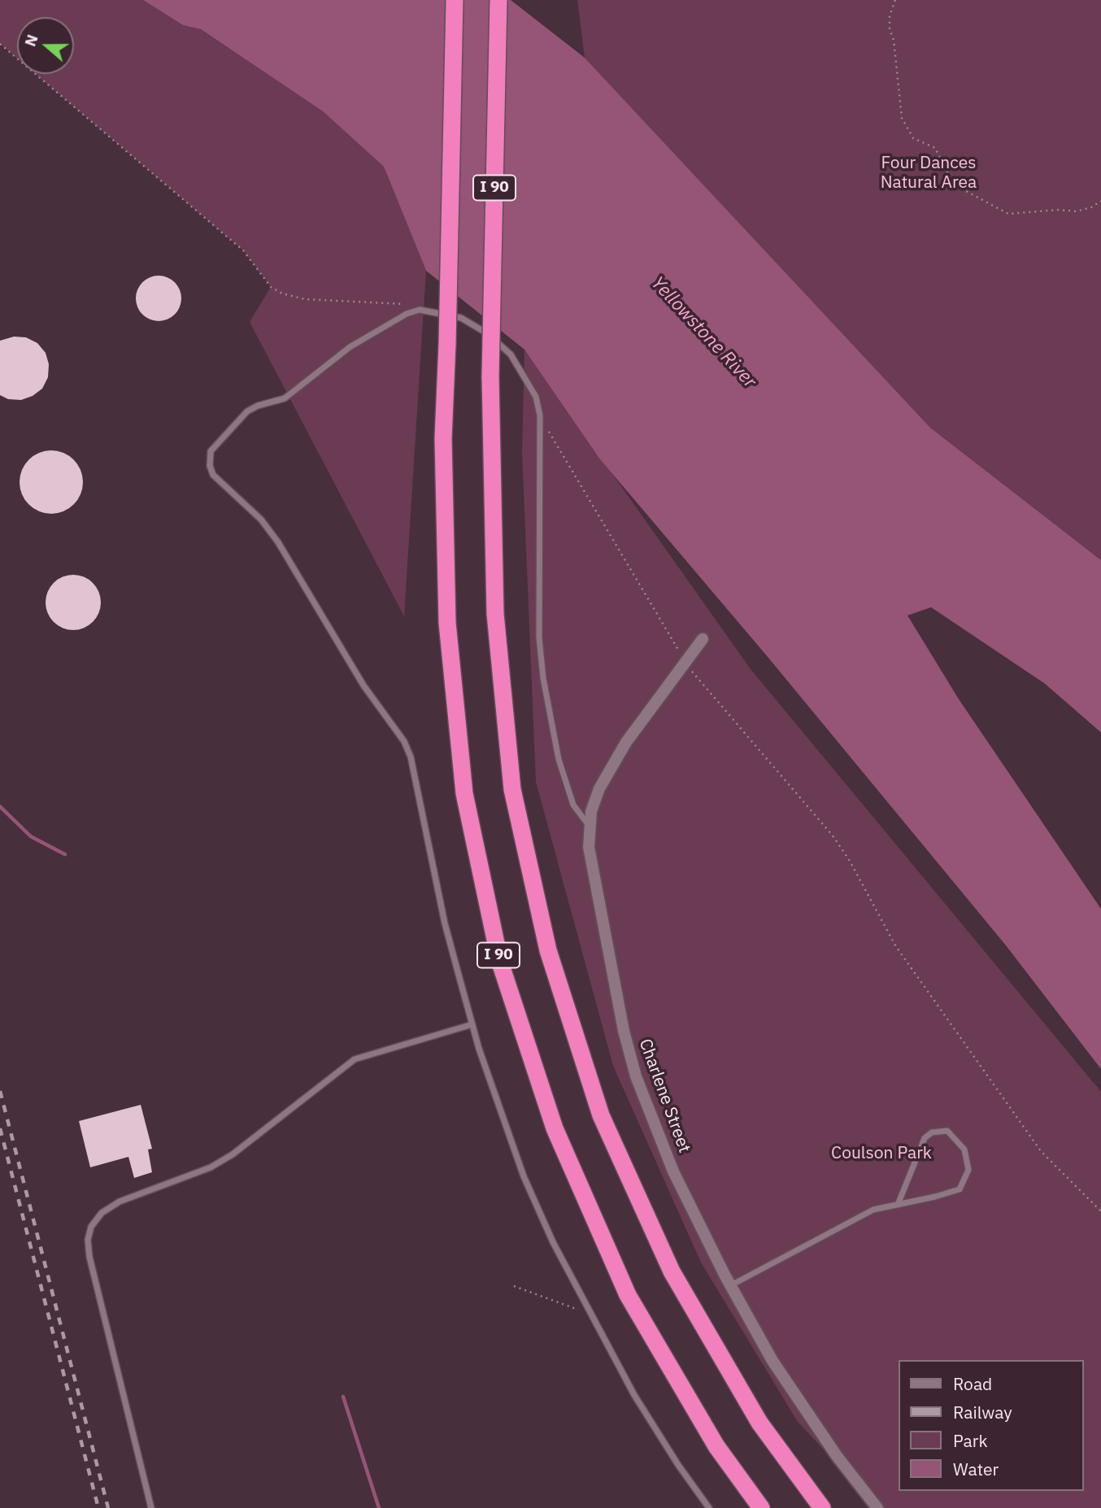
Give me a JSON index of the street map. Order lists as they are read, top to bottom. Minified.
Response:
{"streets":{"highway":["I 90"],"street":["Charlene Street"]},"water":["Yellowstone River"],"parks":["Four Dances Natural Area","Coulson Park"],"legend":["Road","Railway","Park","Water"],"north":"left"}
